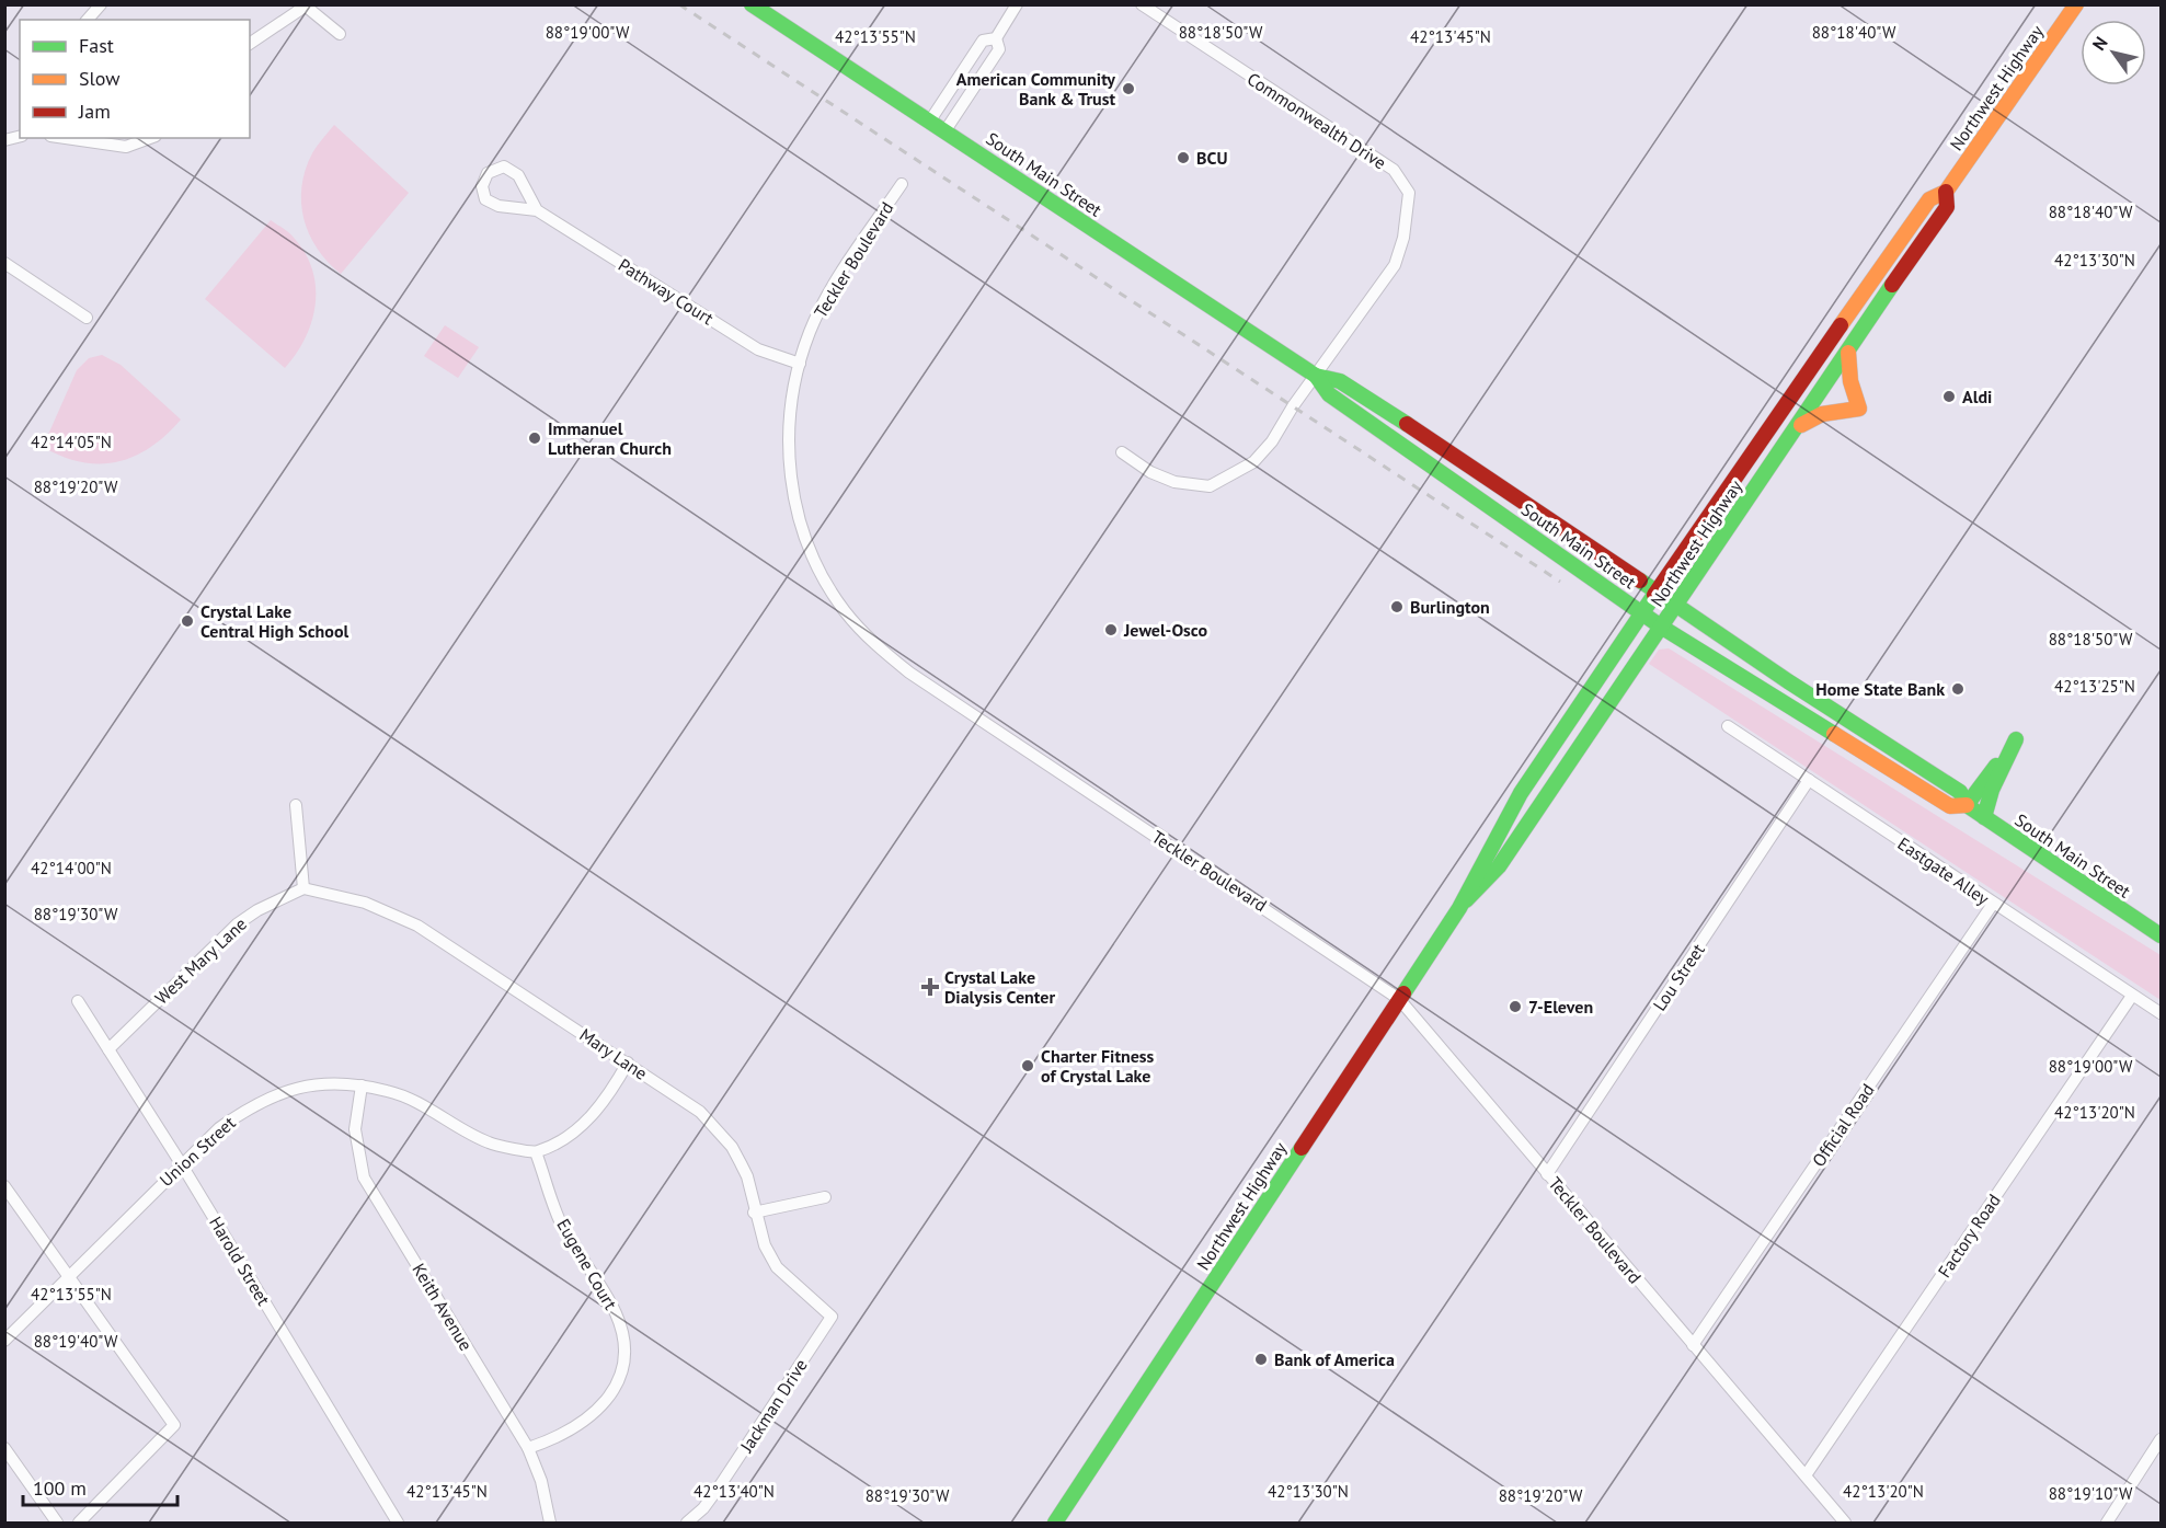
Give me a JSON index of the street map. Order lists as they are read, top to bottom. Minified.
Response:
{"streets":{"main road":["Northwest Highway","South Main Street"],"street":["Commonwealth Drive","Teckler Boulevard","Pathway Court","Eastgate Alley","West Mary Lane","Lou Street","Mary Lane","Official Road","Union Street","Factory Road","Harold Street","Eugene Court","Keith Avenue","Jackman Drive"]},"crossings":[["Northwest Highway","South Main Street"],["Northwest Highway","Teckler Boulevard"],["Commonwealth Drive","South Main Street"],["Teckler Boulevard","Pathway Court"],["Teckler Boulevard","Lou Street"],["Teckler Boulevard","Official Road"],["Teckler Boulevard","Factory Road"],["Eastgate Alley","Lou Street"],["Eastgate Alley","Official Road"],["Eastgate Alley","Factory Road"],["West Mary Lane","Mary Lane"],["West Mary Lane","Harold Street"],["Mary Lane","Jackman Drive"],["Union Street","Harold Street"],["Union Street","Eugene Court"],["Union Street","Keith Avenue"],["Eugene Court","Keith Avenue"]],"places":{"other":["American Community Bank & Trust","BCU","Aldi","Immanuel Lutheran Church","Burlington","Crystal Lake Central High School","Jewel-Osco","Home State Bank","7-Eleven","Charter Fitness of Crystal Lake","Bank of America"],"health":["Crystal Lake Dialysis Center"]},"legend":["Fast","Slow","Jam"],"scale_bar":"100 m","north":"top left","coordinates":["88°19'00\"W","88°18'50\"W","88°18'40\"W","42°13'55\"N","42°13'45\"N","42°13'30\"N","42°14'05\"N","88°19'20\"W","42°13'25\"N","42°14'00\"N","88°19'30\"W","42°13'20\"N","88°19'40\"W","42°13'40\"N","88°19'10\"W"]}
